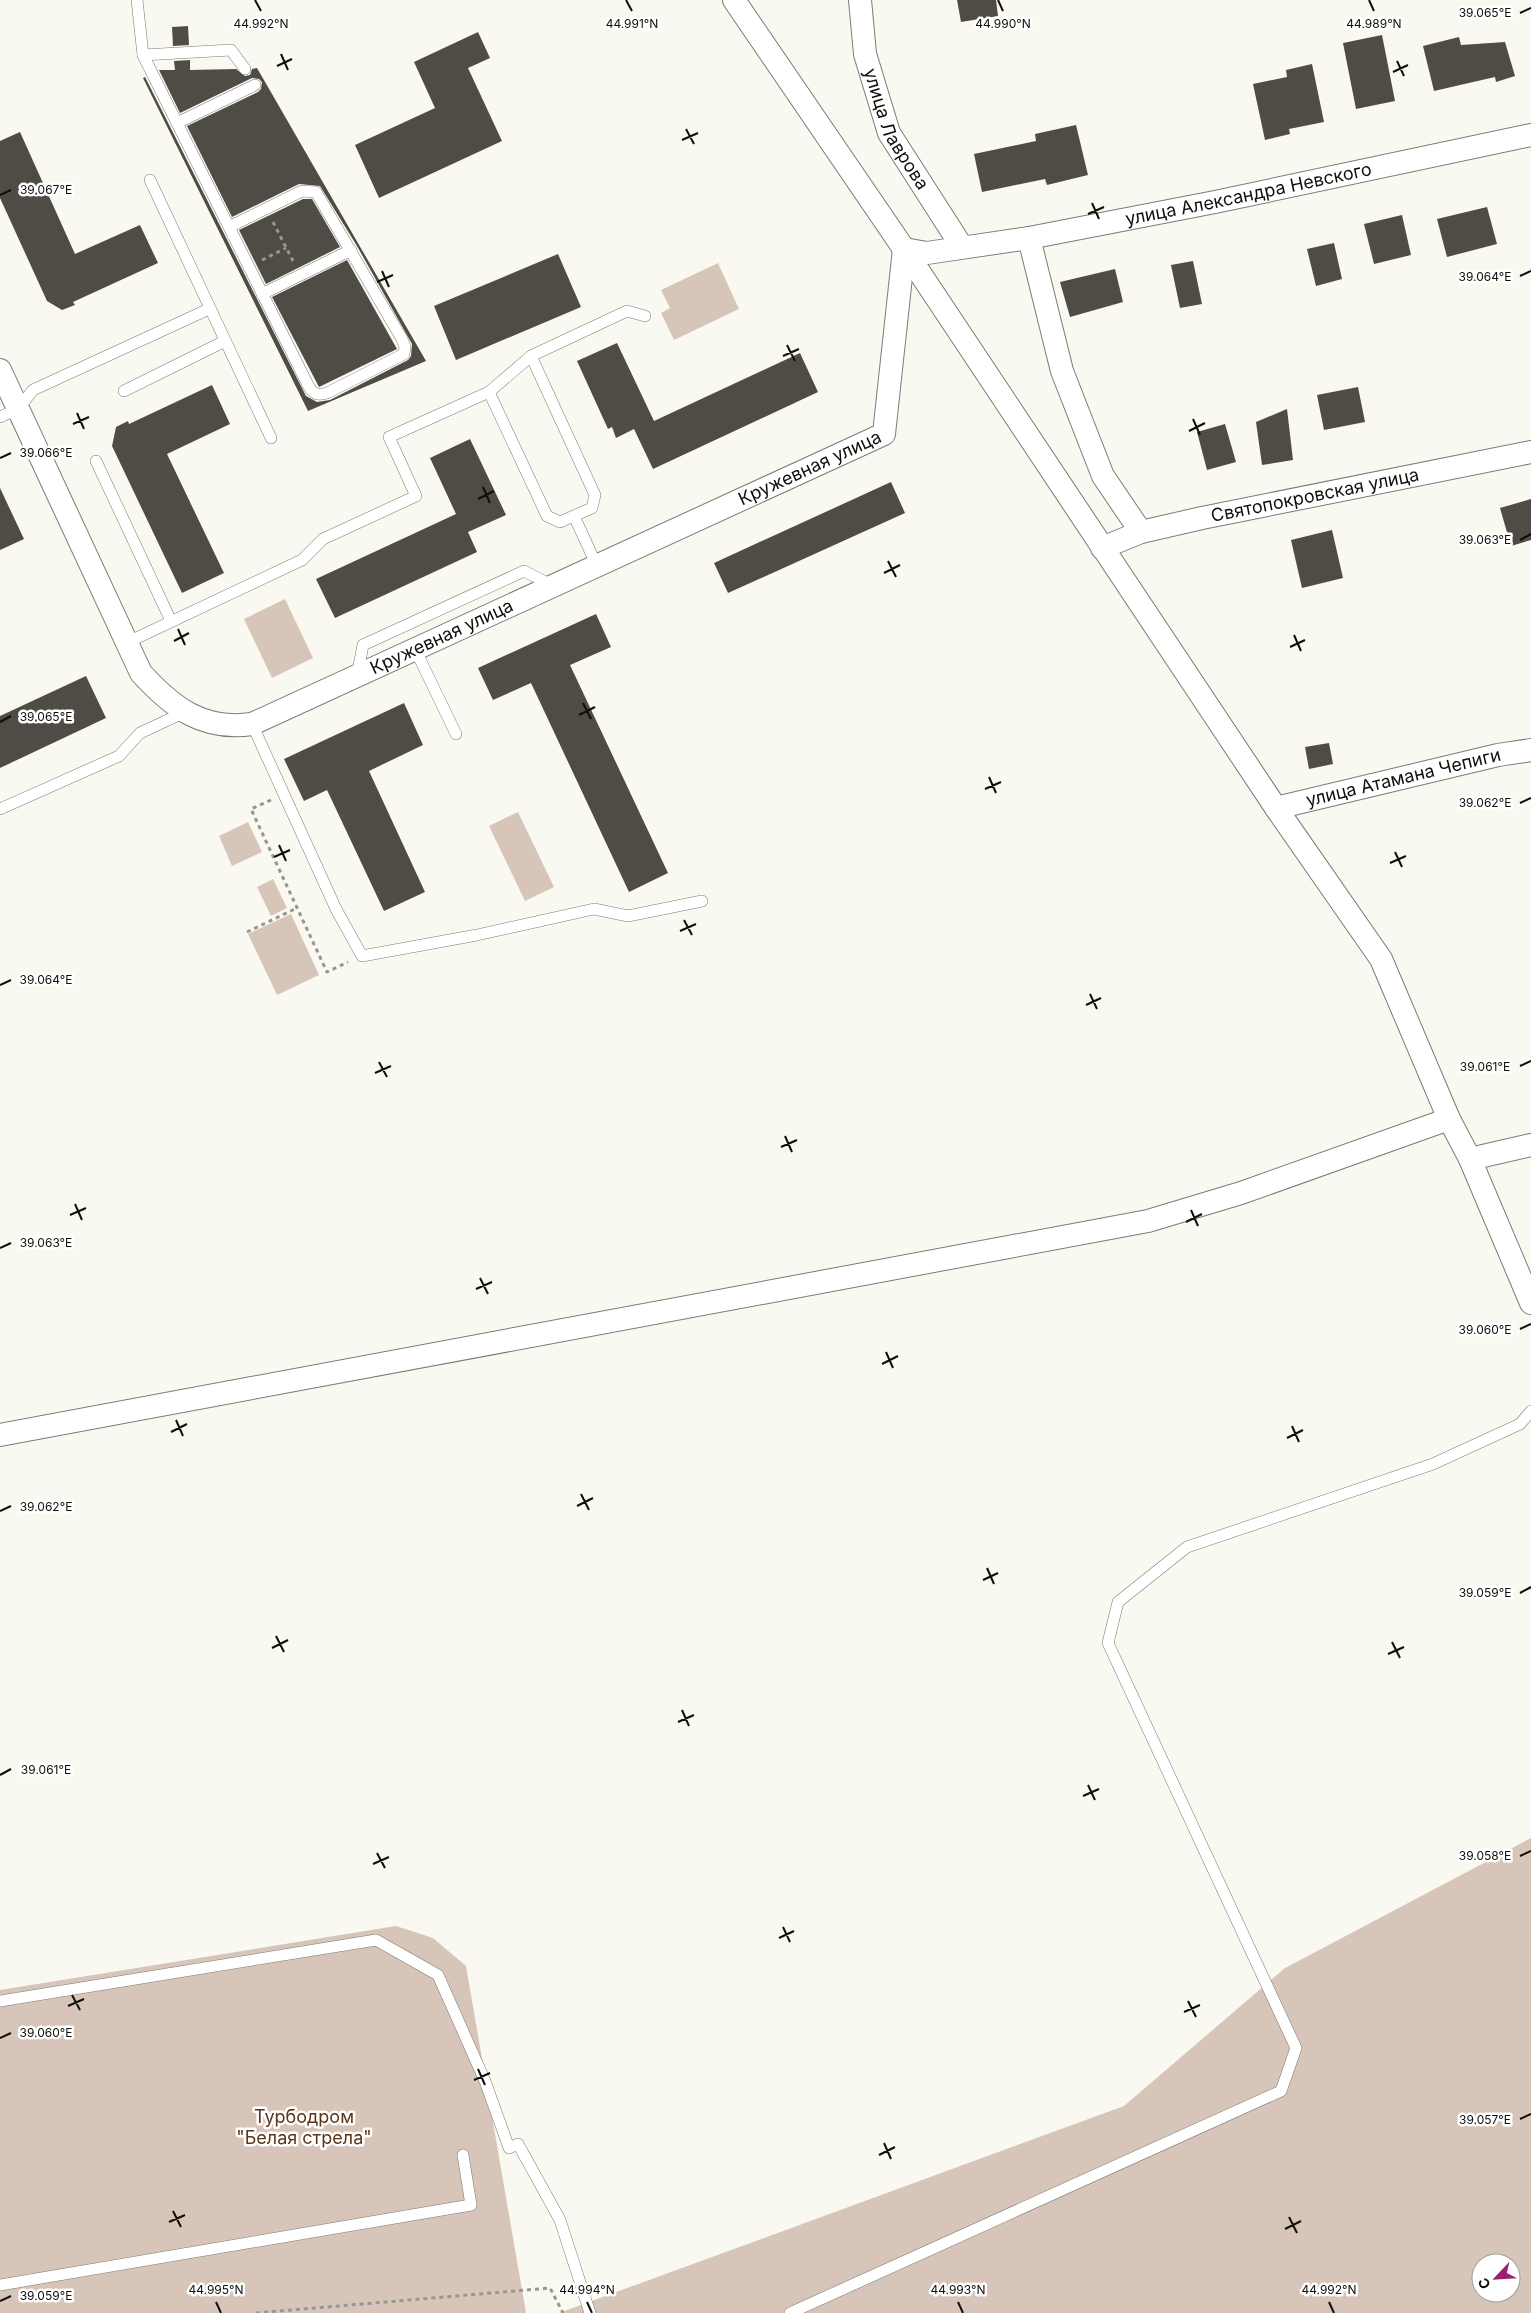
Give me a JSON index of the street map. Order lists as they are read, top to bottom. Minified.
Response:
{"streets":{"street":["улица Лаврова","улица Александра Невского","Кружевная улица","Святопокровская улица","улица Атамана Чепиги"]},"crossings":[["улица Лаврова","улица Александра Невского"],["улица Александра Невского","Кружевная улица"]],"parks":["Турбодром \"Белая стрела\""],"north":"bottom left","coordinates":["39.065°E","44.992°N","44.990°N","44.991°N","44.989°N","39.067°E","39.064°E","39.066°E","39.063°E","39.062°E","39.061°E","39.060°E","39.059°E","39.058°E","39.057°E","44.995°N","44.994°N","44.993°N"]}
